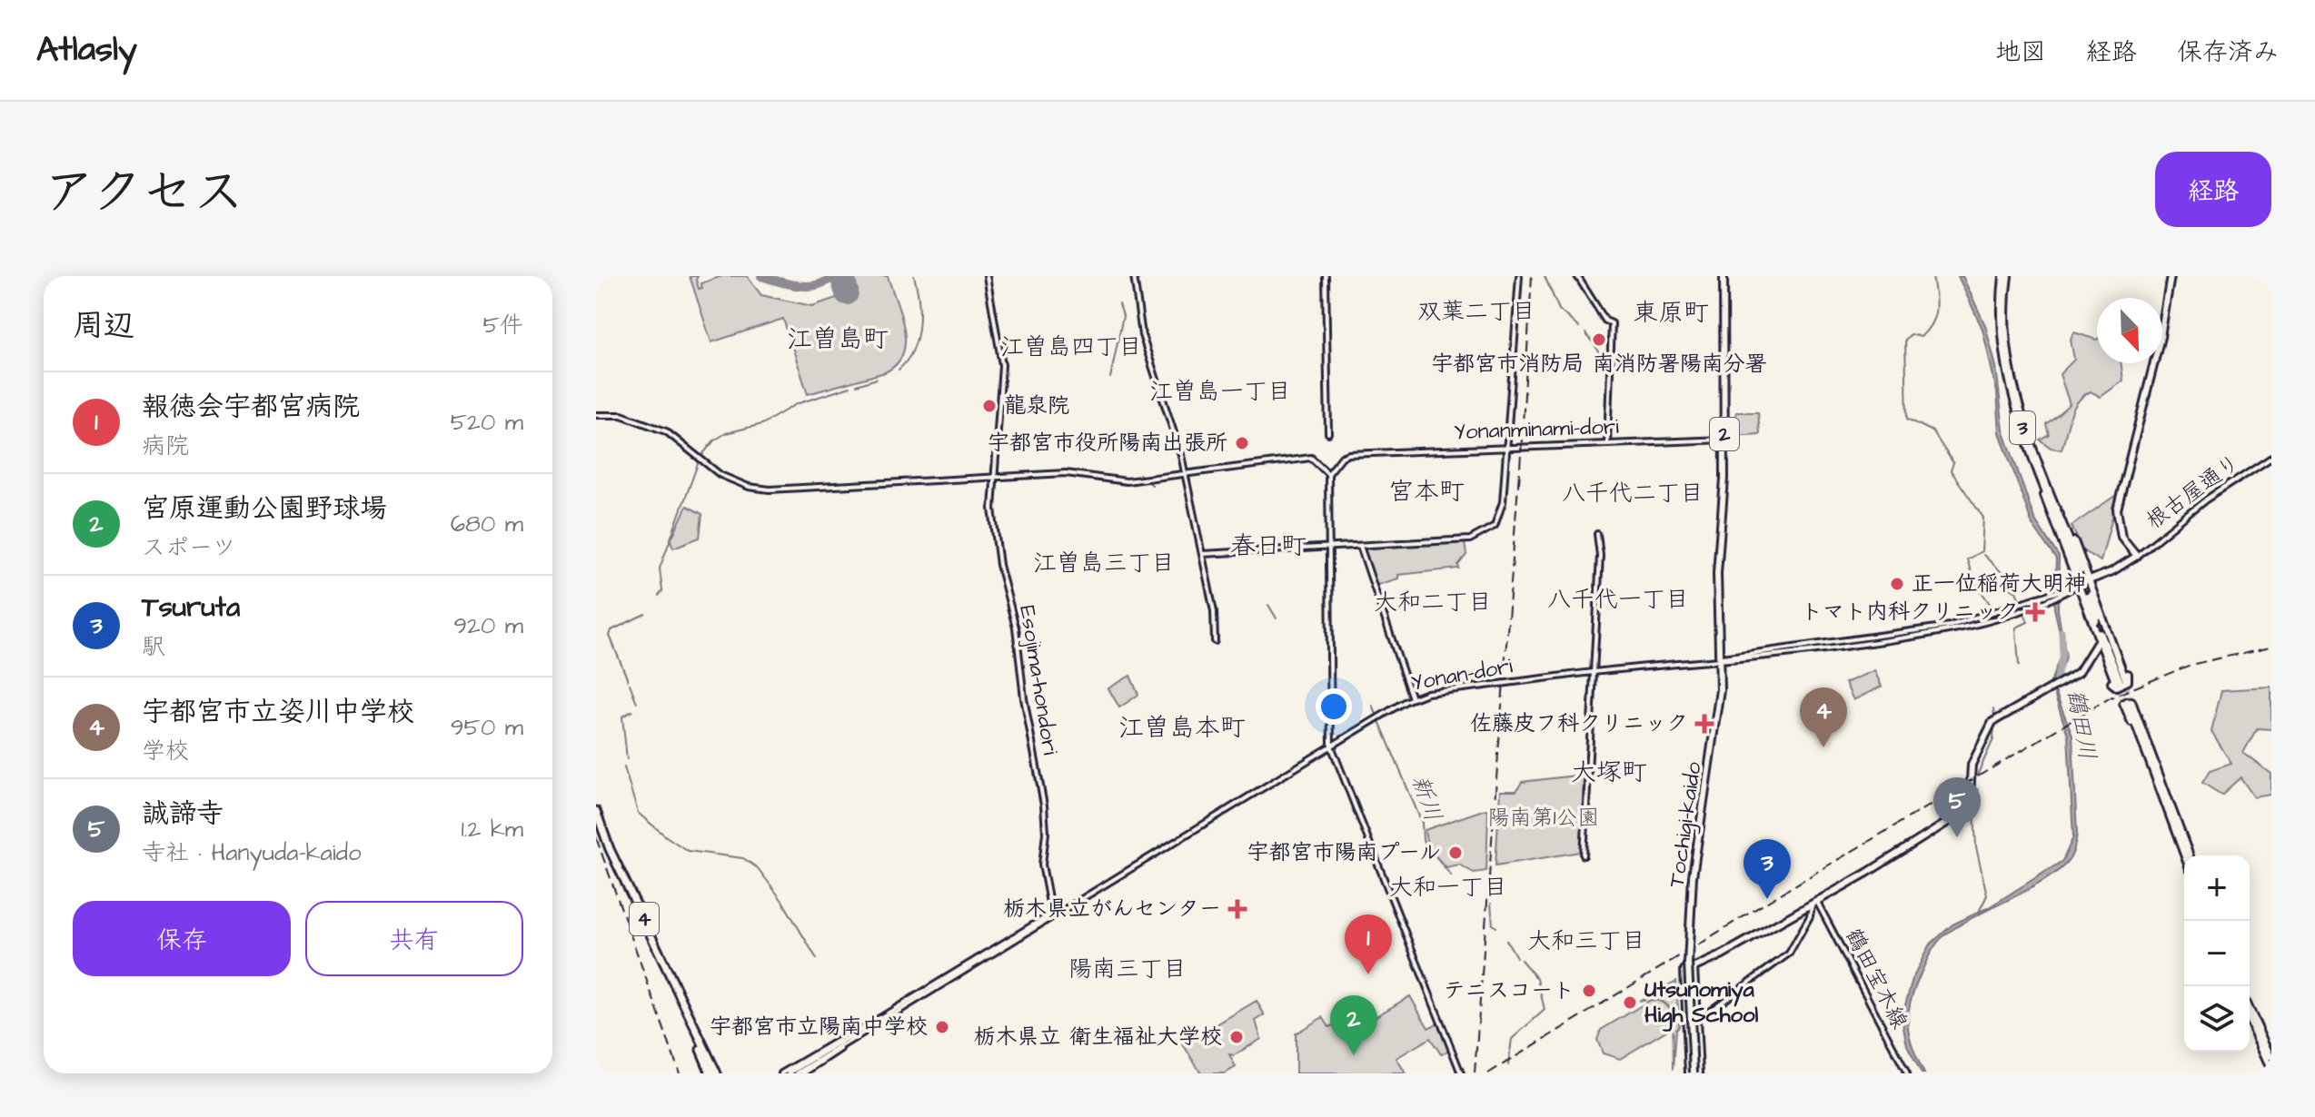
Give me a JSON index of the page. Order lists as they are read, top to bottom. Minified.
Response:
{"streets":{"highway":["4"],"main road":["3","2","Tochigi-kaido"],"street":["Yonanminami-dori","根古屋通り","Yonan-dori","Esojima-hondori","鶴田宝木線"]},"crossings":[["Yonanminami-dori","Tochigi-kaido"],["Yonan-dori","Esojima-hondori"],["Yonan-dori","Tochigi-kaido"]],"districts":["双葉二丁目","東原町","江曽島町","江曽島四丁目","江曽島一丁目","宮本町","八千代二丁目","春日町","江曽島三丁目","八千代一丁目","大和二丁目","江曽島本町","大塚町","大和一丁目","大和三丁目","陽南三丁目"],"water":["鶴田川","新川"],"parks":["陽南第1公園"],"places":{"other":["宇都宮市消防局 南消防署陽南分署","龍泉院","宇都宮市役所陽南出張所","正一位稲荷大明神","宇都宮市陽南プール","テニスコート","Utsunomiya High School","宇都宮市立陽南中学校","栃木県立 衛生福祉大学校"],"health":["トマト内科クリニック","佐藤皮フ科クリニック","栃木県立がんセンター"]},"north":"bottom right","page":{"header":"Atlasly","nav":["地図","経路","保存済み"],"title":"アクセス","buttons":["経路",["保存","共有"]],"heading":["周辺","5件"],"list":[{"mark":"1","name":"報徳会宇都宮病院","note":"病院","value":"520 m"},{"mark":"2","name":"宮原運動公園野球場","note":"スポーツ","value":"680 m"},{"mark":"3","name":"Tsuruta","note":"駅","value":"920 m"},{"mark":"4","name":"宇都宮市立姿川中学校","note":"学校","value":"950 m"},{"mark":"5","name":"誠諦寺","note":"寺社 · Hanyuda-kaido","value":"1.2 km"}],"pins":["4","5","3","1","2"],"map_buttons":["+","−"]}}
